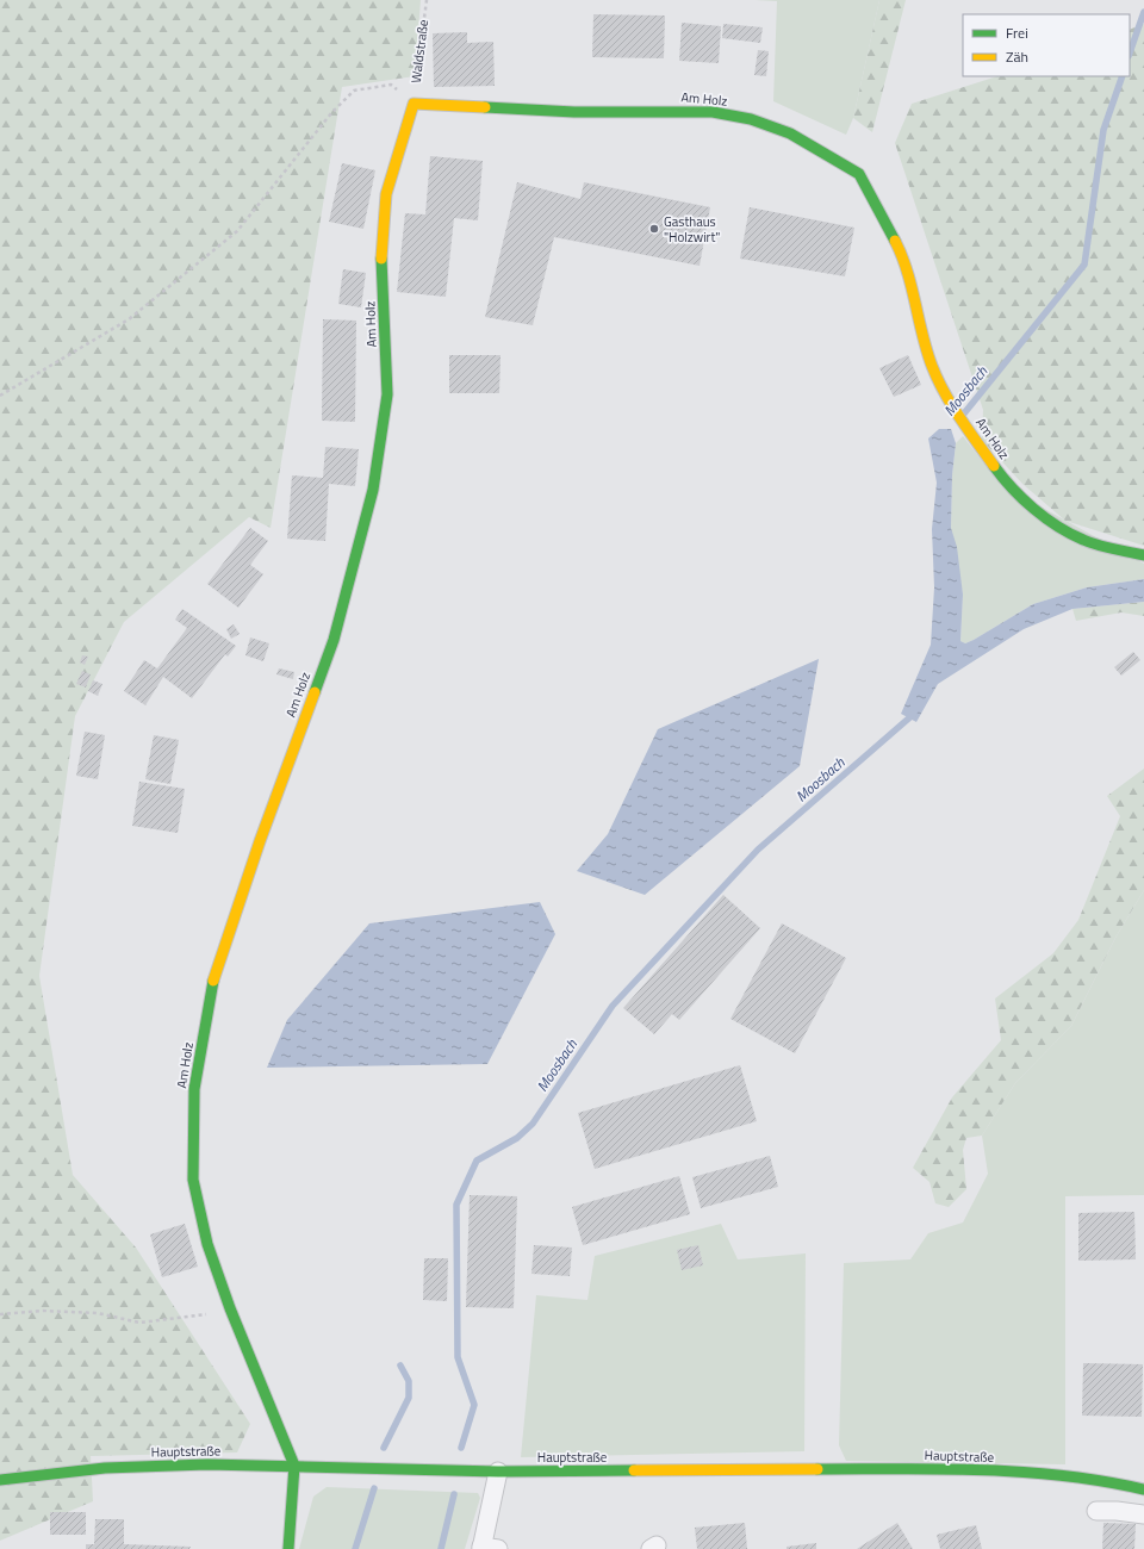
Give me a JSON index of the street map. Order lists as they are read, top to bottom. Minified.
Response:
{"streets":{"street":["Am Holz","Hauptstraße"],"path":["Waldstraße"]},"crossings":[["Waldstraße","Am Holz"],["Am Holz","Hauptstraße"]],"water":["Moosbach"],"places":["Gasthaus \"Holzwirt\""],"legend":["Frei","Zäh"]}
